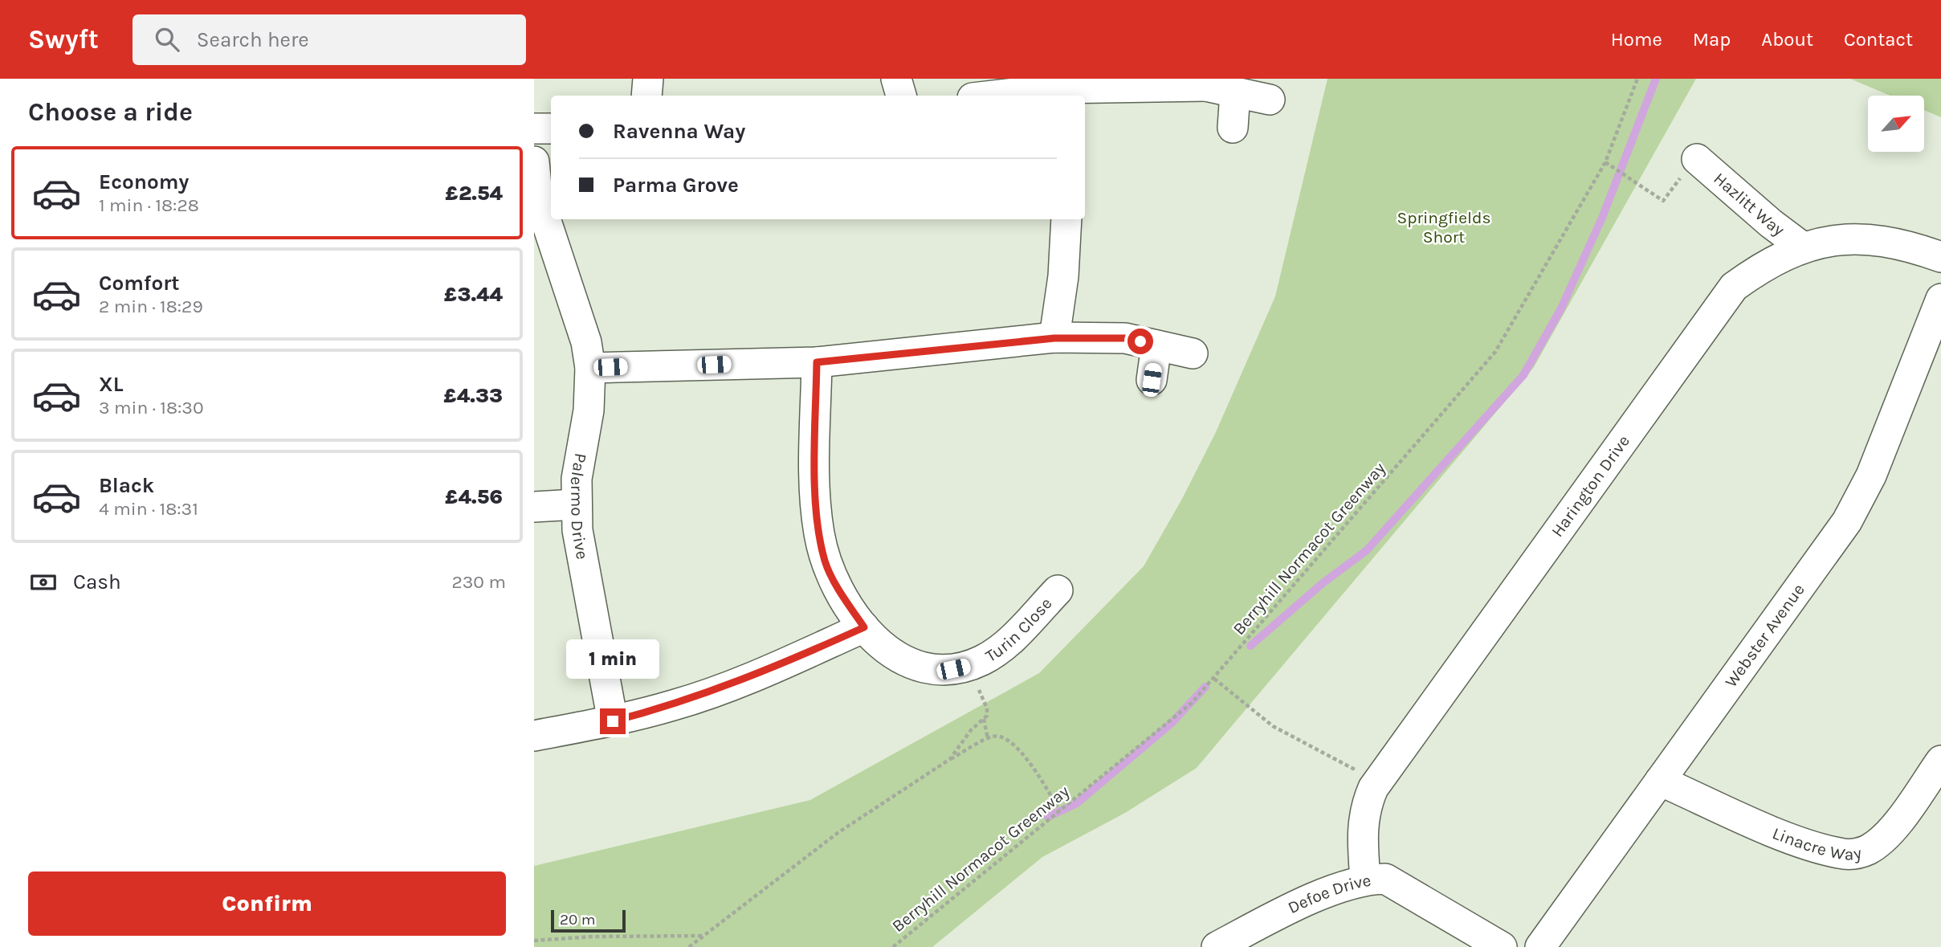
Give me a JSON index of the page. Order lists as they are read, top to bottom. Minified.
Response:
{"streets":{"street":["Hazlitt Way","Harington Drive","Palermo Drive","Turin Close","Webster Avenue","Linacre Way","Defoe Drive"],"path":["Berryhill Normacot Greenway"]},"crossings":[["Hazlitt Way","Harington Drive"],["Harington Drive","Defoe Drive"],["Webster Avenue","Linacre Way"]],"parks":["Springfields Short"],"scale_bar":"20 m","north":"top right","page":{"header":"Swyft","search":"Search here","nav":["Home","Map","About","Contact"],"heading":"Choose a ride","banner":["Ravenna Way","Parma Grove"],"list":[{"name":"Economy","note":"1 min · 18:28","value":"£2.54"},{"name":"Comfort","note":"2 min · 18:29","value":"£3.44"},{"name":"XL","note":"3 min · 18:30","value":"£4.33"},{"name":"Black","note":"4 min · 18:31","value":"£4.56"}],"pay":["Cash","230 m"],"bubble":"1 min","buttons":"Confirm","scale":"20 m"}}
